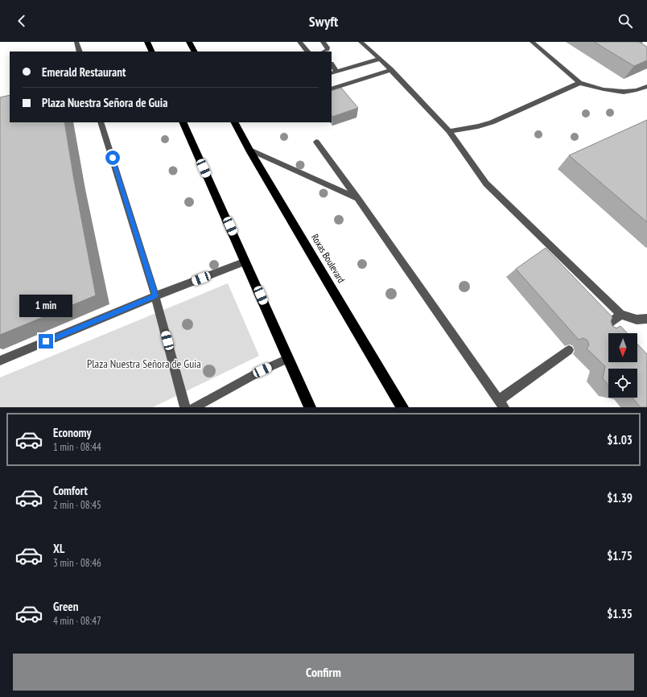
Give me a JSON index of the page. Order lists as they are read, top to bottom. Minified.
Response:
{"streets":{"highway":["Roxas Boulevard"]},"parks":["Plaza Nuestra Señora de Guia"],"north":"bottom","page":{"header":"Swyft","banner":["Emerald Restaurant","Plaza Nuestra Señora de Guia"],"bubble":"1 min","list":[{"name":"Economy","note":"1 min · 08:44","value":"$1.03"},{"name":"Comfort","note":"2 min · 08:45","value":"$1.39"},{"name":"XL","note":"3 min · 08:46","value":"$1.75"},{"name":"Green","note":"4 min · 08:47","value":"$1.35"}],"buttons":"Confirm"}}
